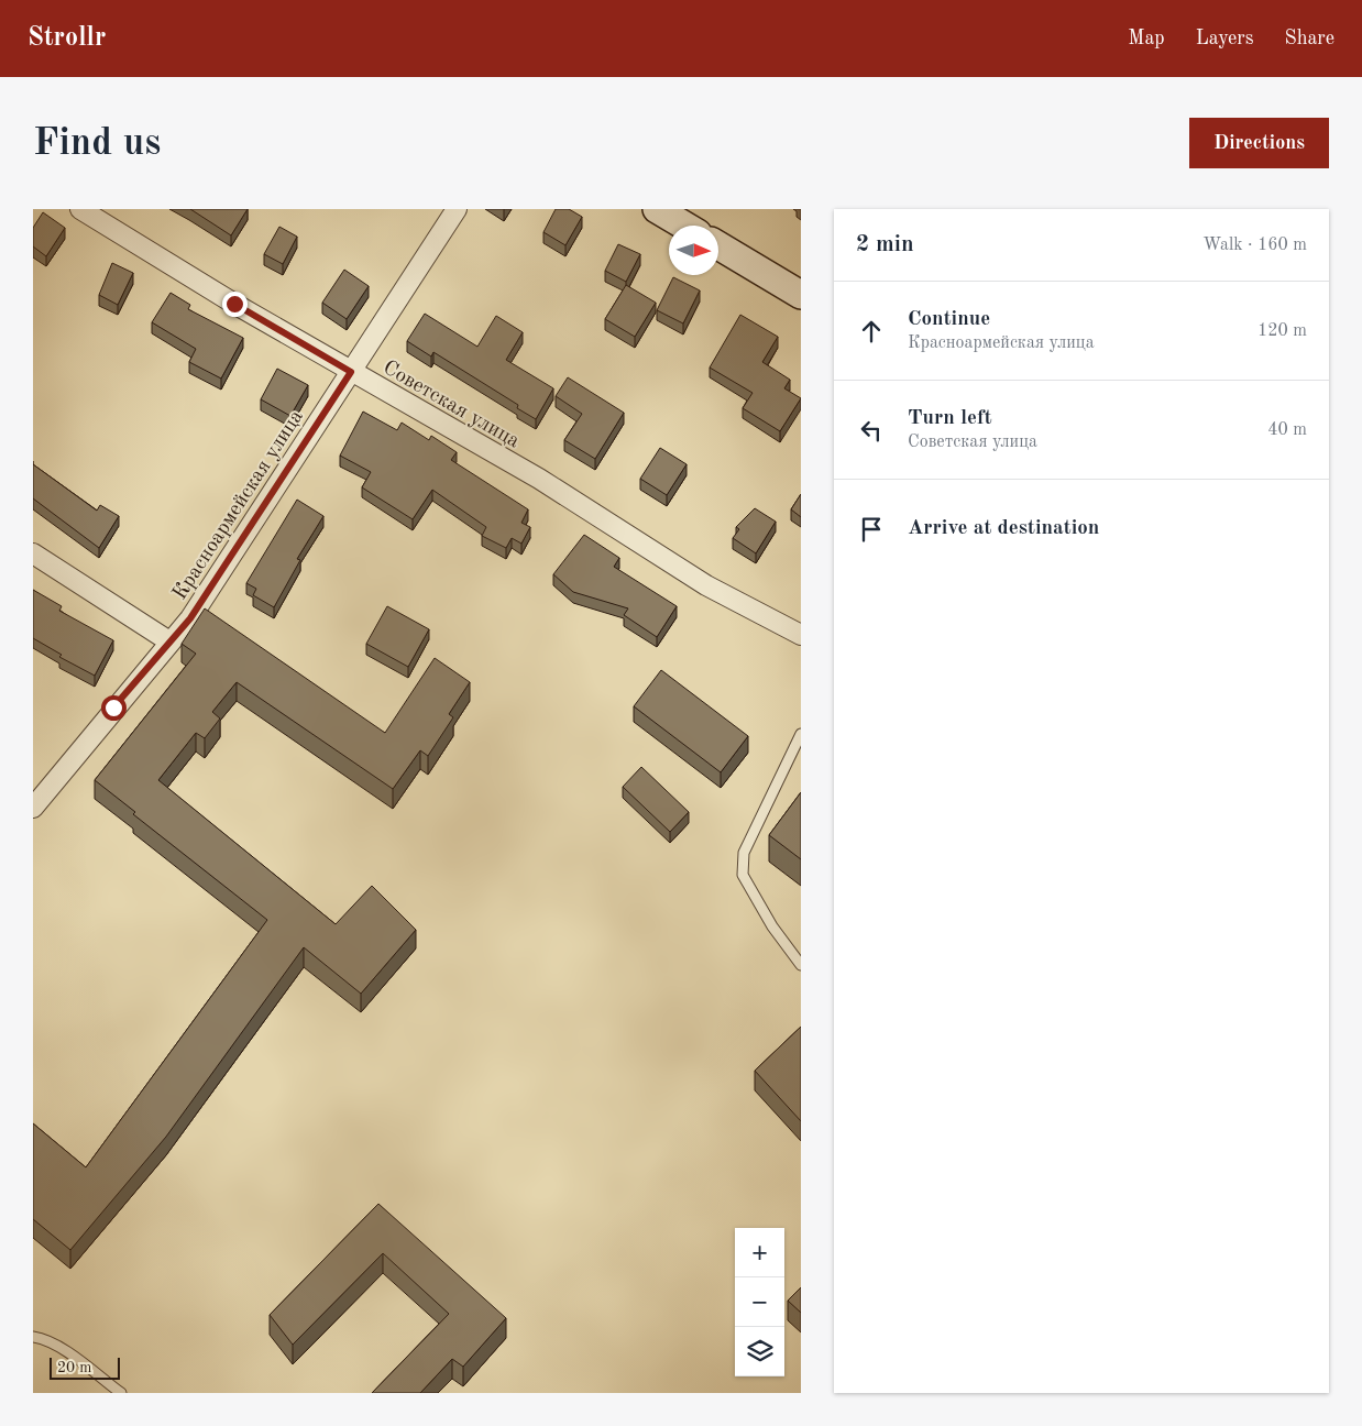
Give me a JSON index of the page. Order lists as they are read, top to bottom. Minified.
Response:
{"streets":{"street":["Советская улица","Красноармейская улица"]},"crossings":[["Советская улица","Красноармейская улица"]],"scale_bar":"20 m","north":"right","page":{"header":"Strollr","nav":["Map","Layers","Share"],"buttons":"Directions","title":"Find us","heading":["2 min","Walk · 160 m"],"list":[["Continue","Красноармейская улица","120 m"],["Turn left","Советская улица","40 m"],"Arrive at destination"],"map_buttons":["+","−"],"scale":"20 m"}}
